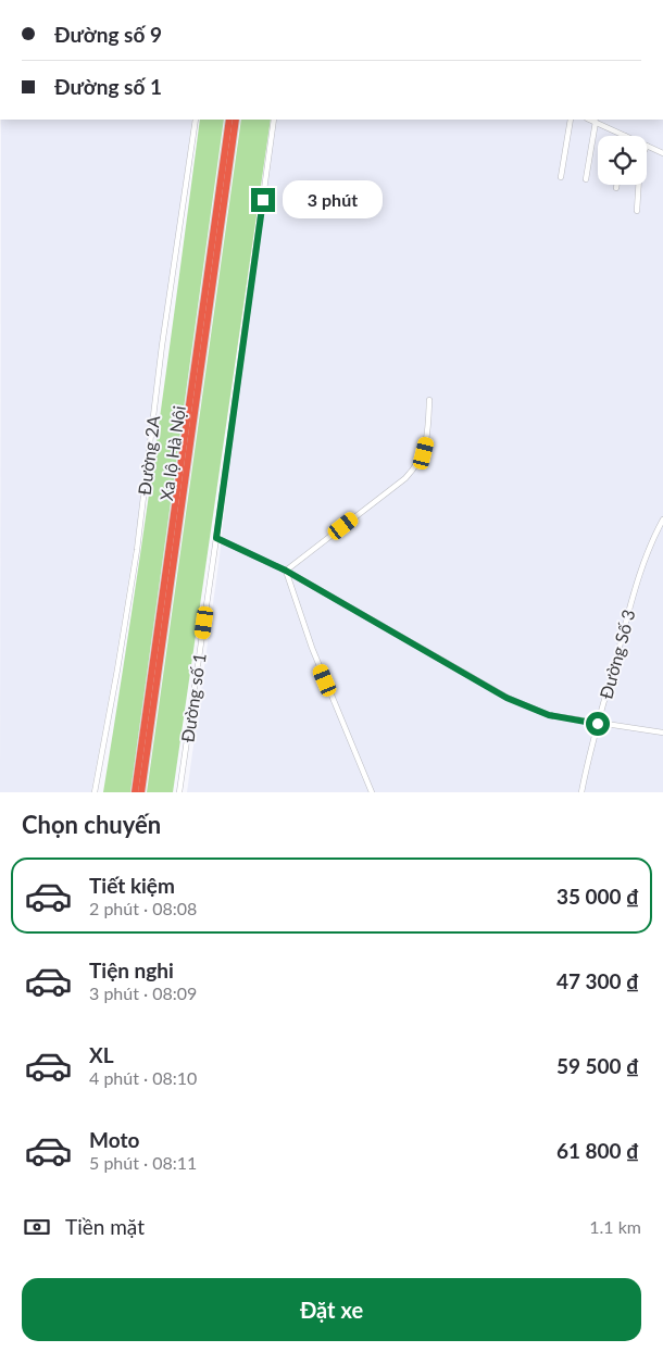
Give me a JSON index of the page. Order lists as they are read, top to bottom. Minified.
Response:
{"streets":{"highway":["Xa lộ Hà Nội"],"street":["Đường 2A","Đường Số 3","Đường số 1"]},"page":{"banner":["Đường số 9","Đường số 1"],"bubble":"3 phút","heading":"Chọn chuyến","list":[{"name":"Tiết kiệm","note":"2 phút · 08:08","value":"35 000 ₫"},{"name":"Tiện nghi","note":"3 phút · 08:09","value":"47 300 ₫"},{"name":"XL","note":"4 phút · 08:10","value":"59 500 ₫"},{"name":"Moto","note":"5 phút · 08:11","value":"61 800 ₫"}],"pay":["Tiền mặt","1.1 km"],"buttons":"Đặt xe"}}
